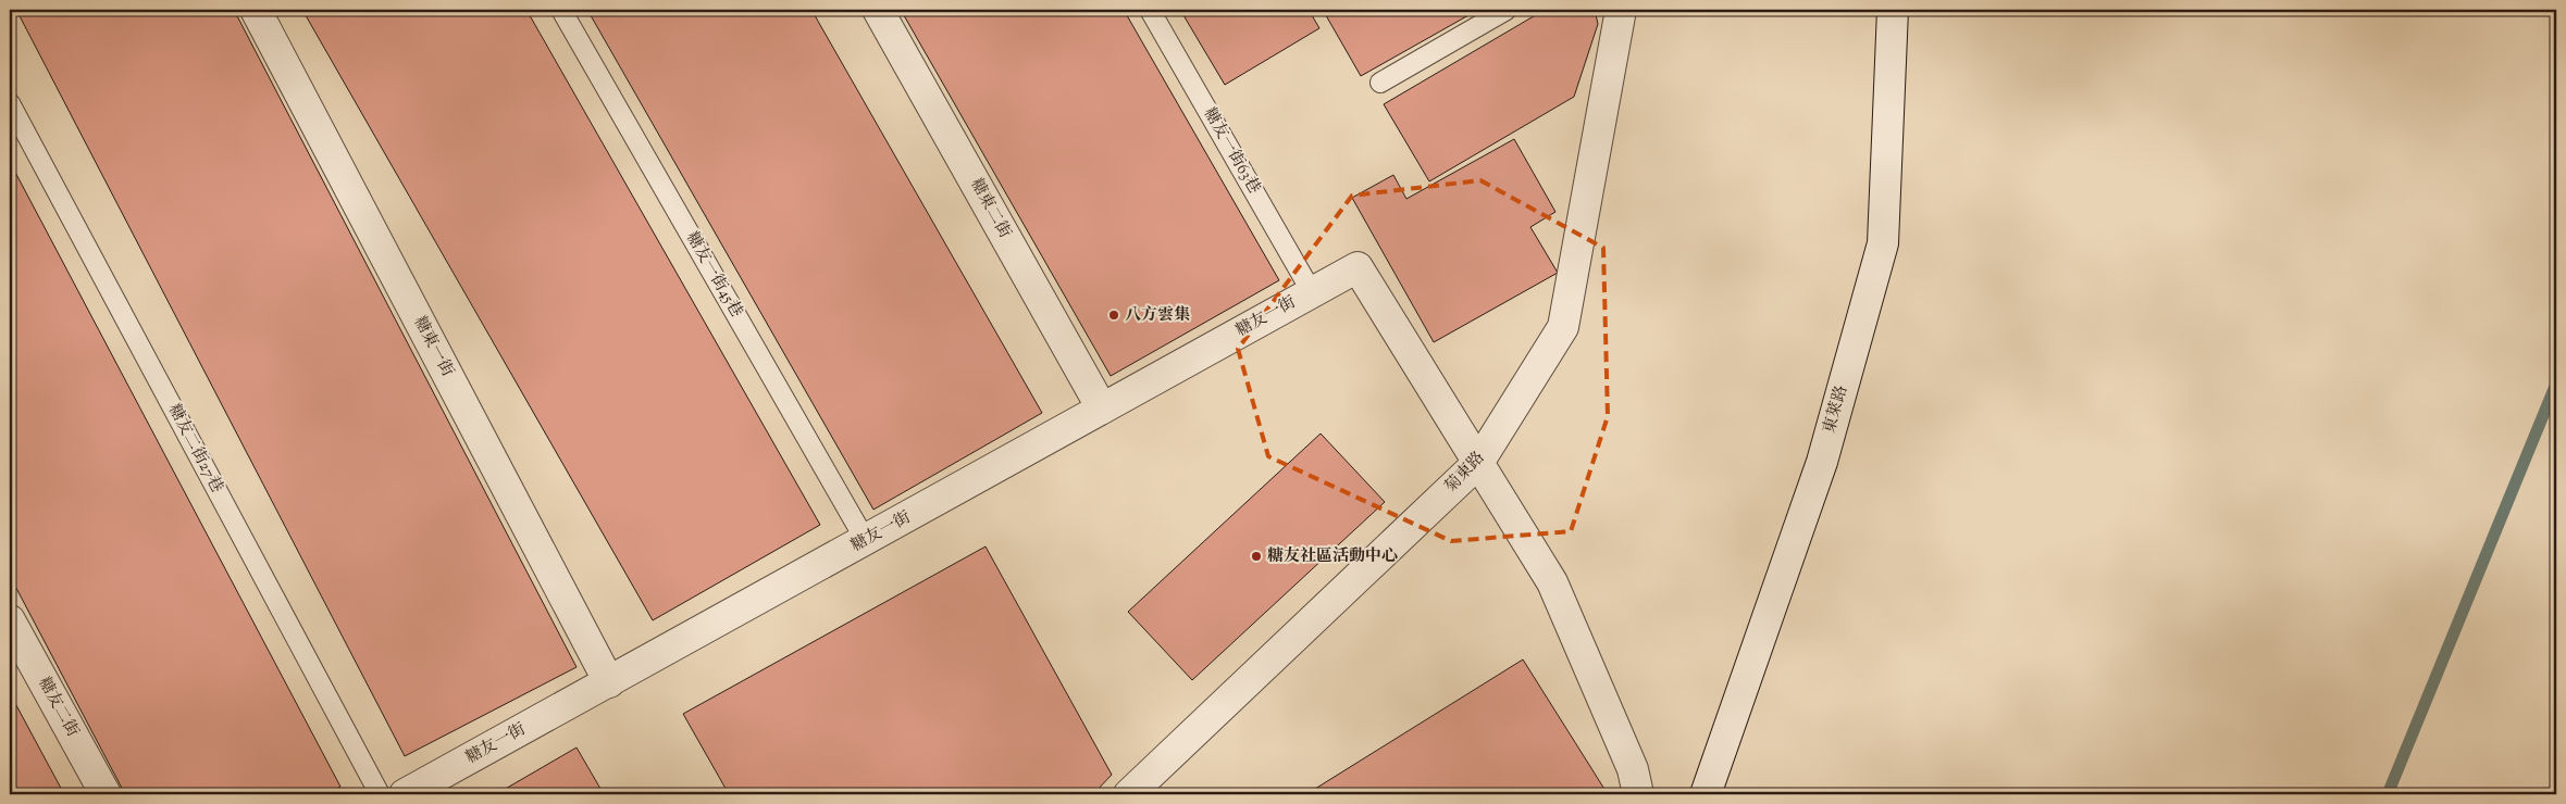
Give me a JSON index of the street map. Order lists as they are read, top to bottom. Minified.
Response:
{"streets":{"street":["糖東二街","糖友一街","糖東一街","東萊路","菊東路","糖友二街"],"lane":["糖友一街63巷","糖友一街45巷","糖友二街27巷"]},"crossings":[["糖友一街63巷","糖友一街"],["糖東二街","糖友一街"],["糖友一街45巷","糖友一街"],["糖友一街","糖東一街"],["糖友一街","菊東路"]],"places":["八方雲集","糖友社區活動中心"]}
